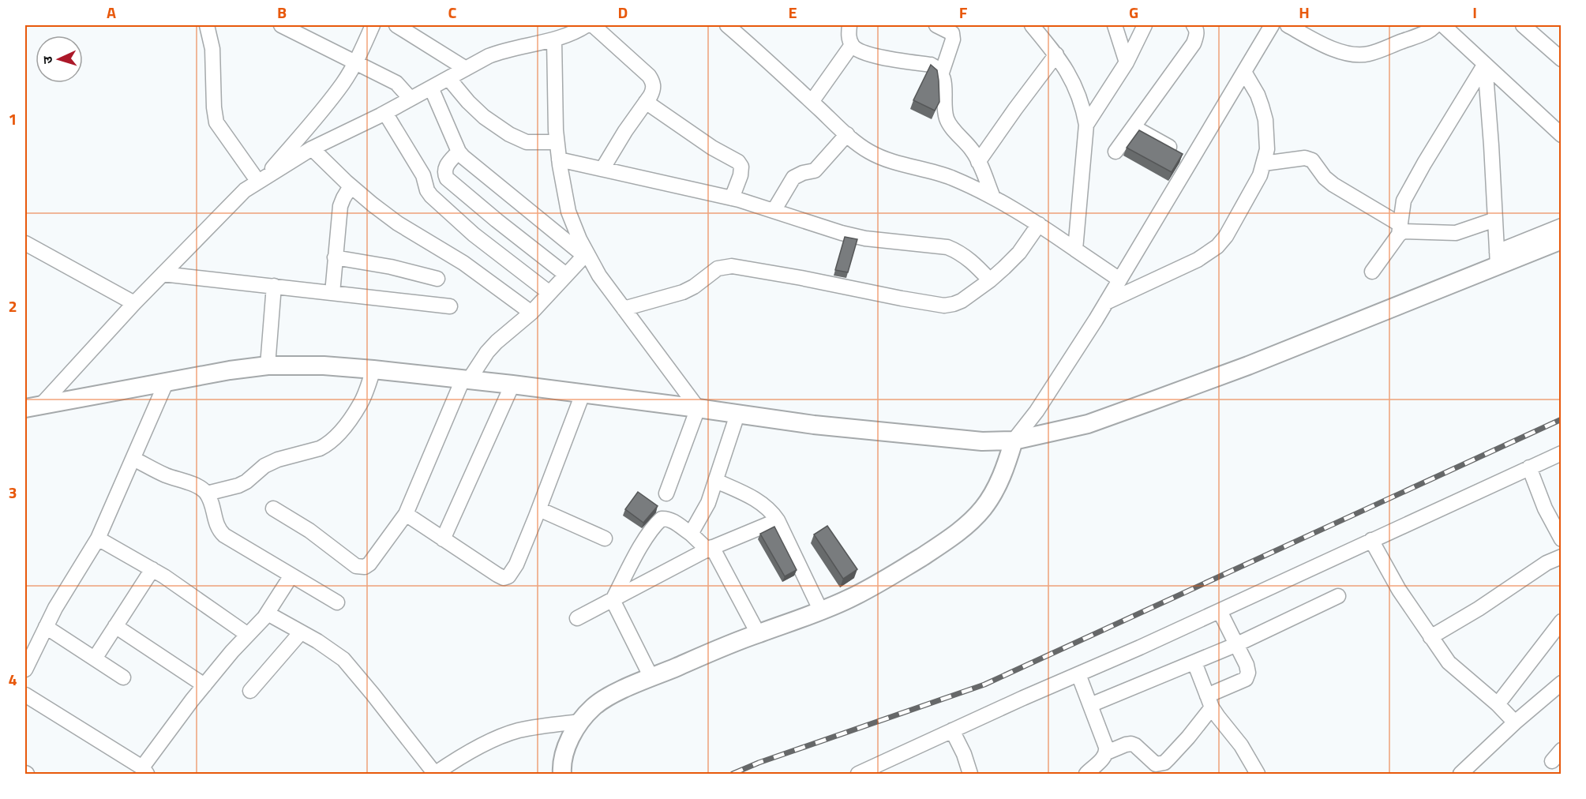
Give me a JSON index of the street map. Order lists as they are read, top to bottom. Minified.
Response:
{"north":"left","grid":{"columns":["A","B","C","D","E","F","G","H","I"],"rows":["1","2","3","4"]}}
